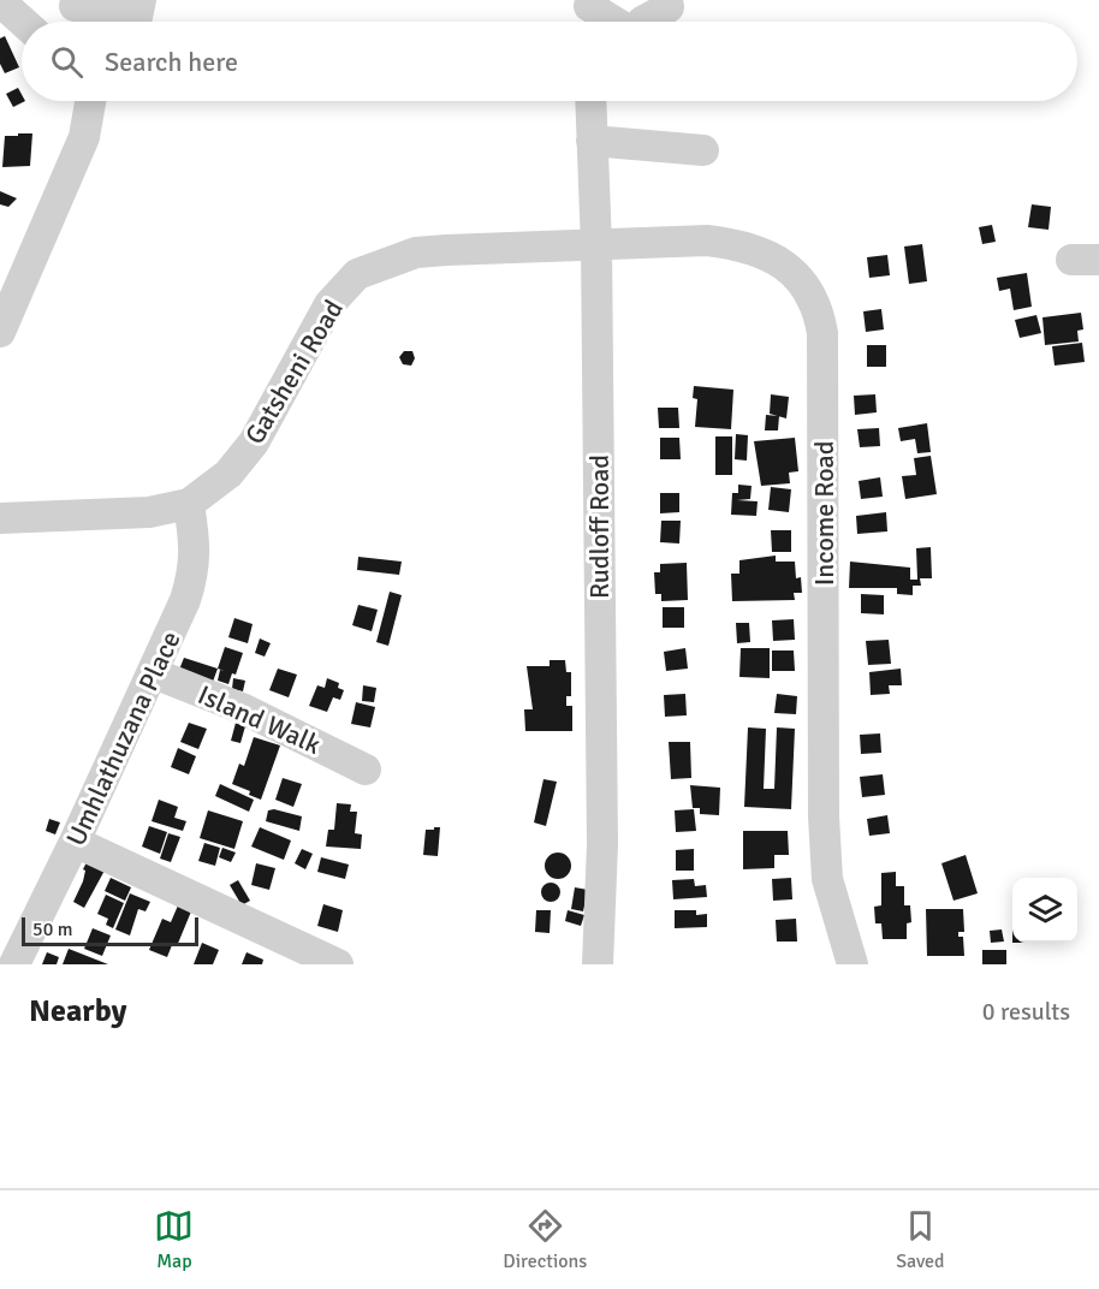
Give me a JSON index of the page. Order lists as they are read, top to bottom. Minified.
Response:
{"streets":{"street":["Gatsheni Road","Income Road","Rudloff Road","Island Walk","Umhlathuzana Place"]},"crossings":[["Gatsheni Road","Income Road"],["Gatsheni Road","Rudloff Road"],["Gatsheni Road","Umhlathuzana Place"],["Income Road","Rudloff Road"],["Island Walk","Umhlathuzana Place"]],"scale_bar":"50 m","page":{"search":"Search here","scale":"50 m","heading":["Nearby","0 results"],"nav":["Map","Directions","Saved"]}}
